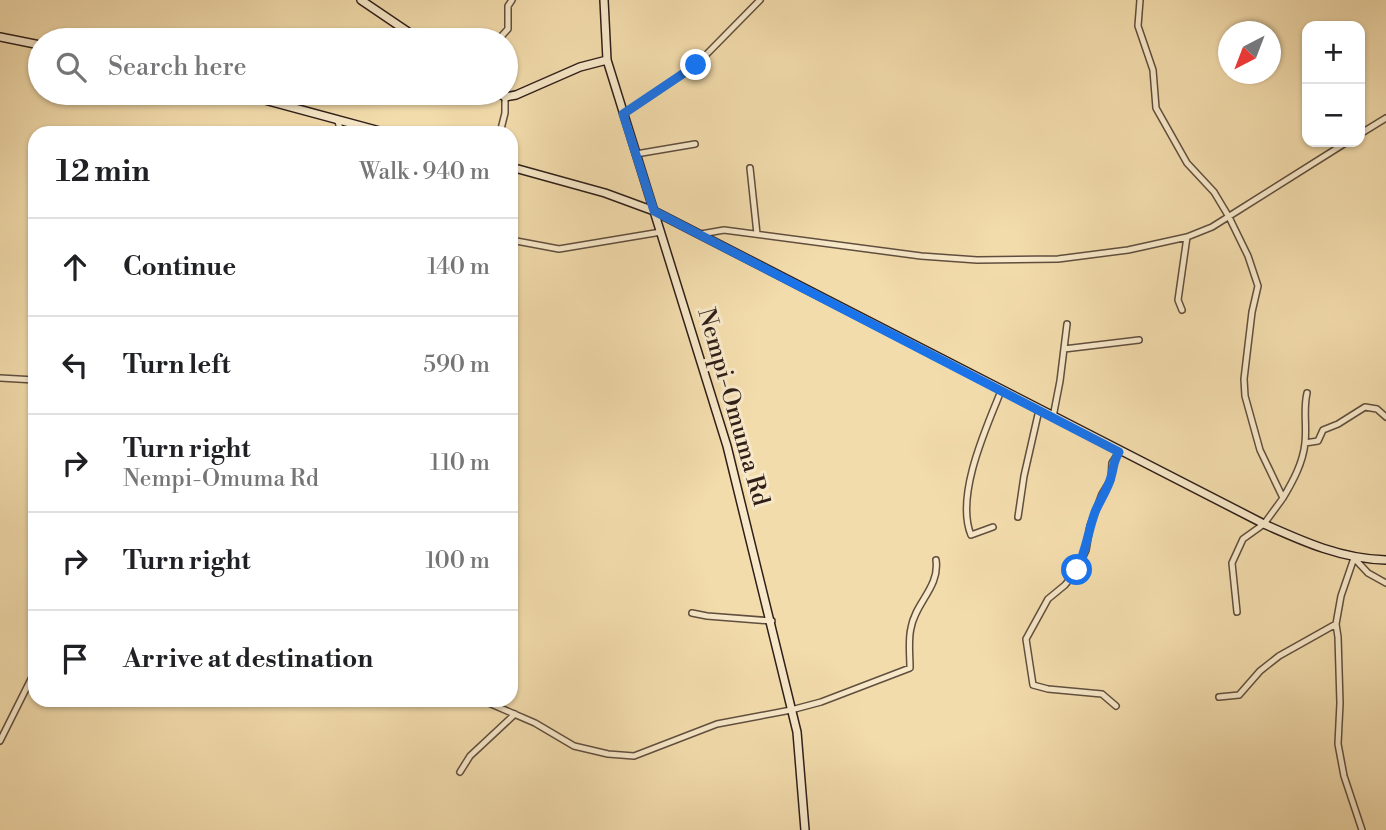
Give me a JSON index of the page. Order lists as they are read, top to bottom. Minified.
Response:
{"streets":{"street":["Nempi-Omuma Rd"]},"north":"bottom left","page":{"map_buttons":["+","−"],"search":"Search here","heading":["12 min","Walk · 940 m"],"list":[["Continue","140 m"],["Turn left","590 m"],["Turn right","Nempi-Omuma Rd","110 m"],["Turn right","100 m"],"Arrive at destination"]}}
